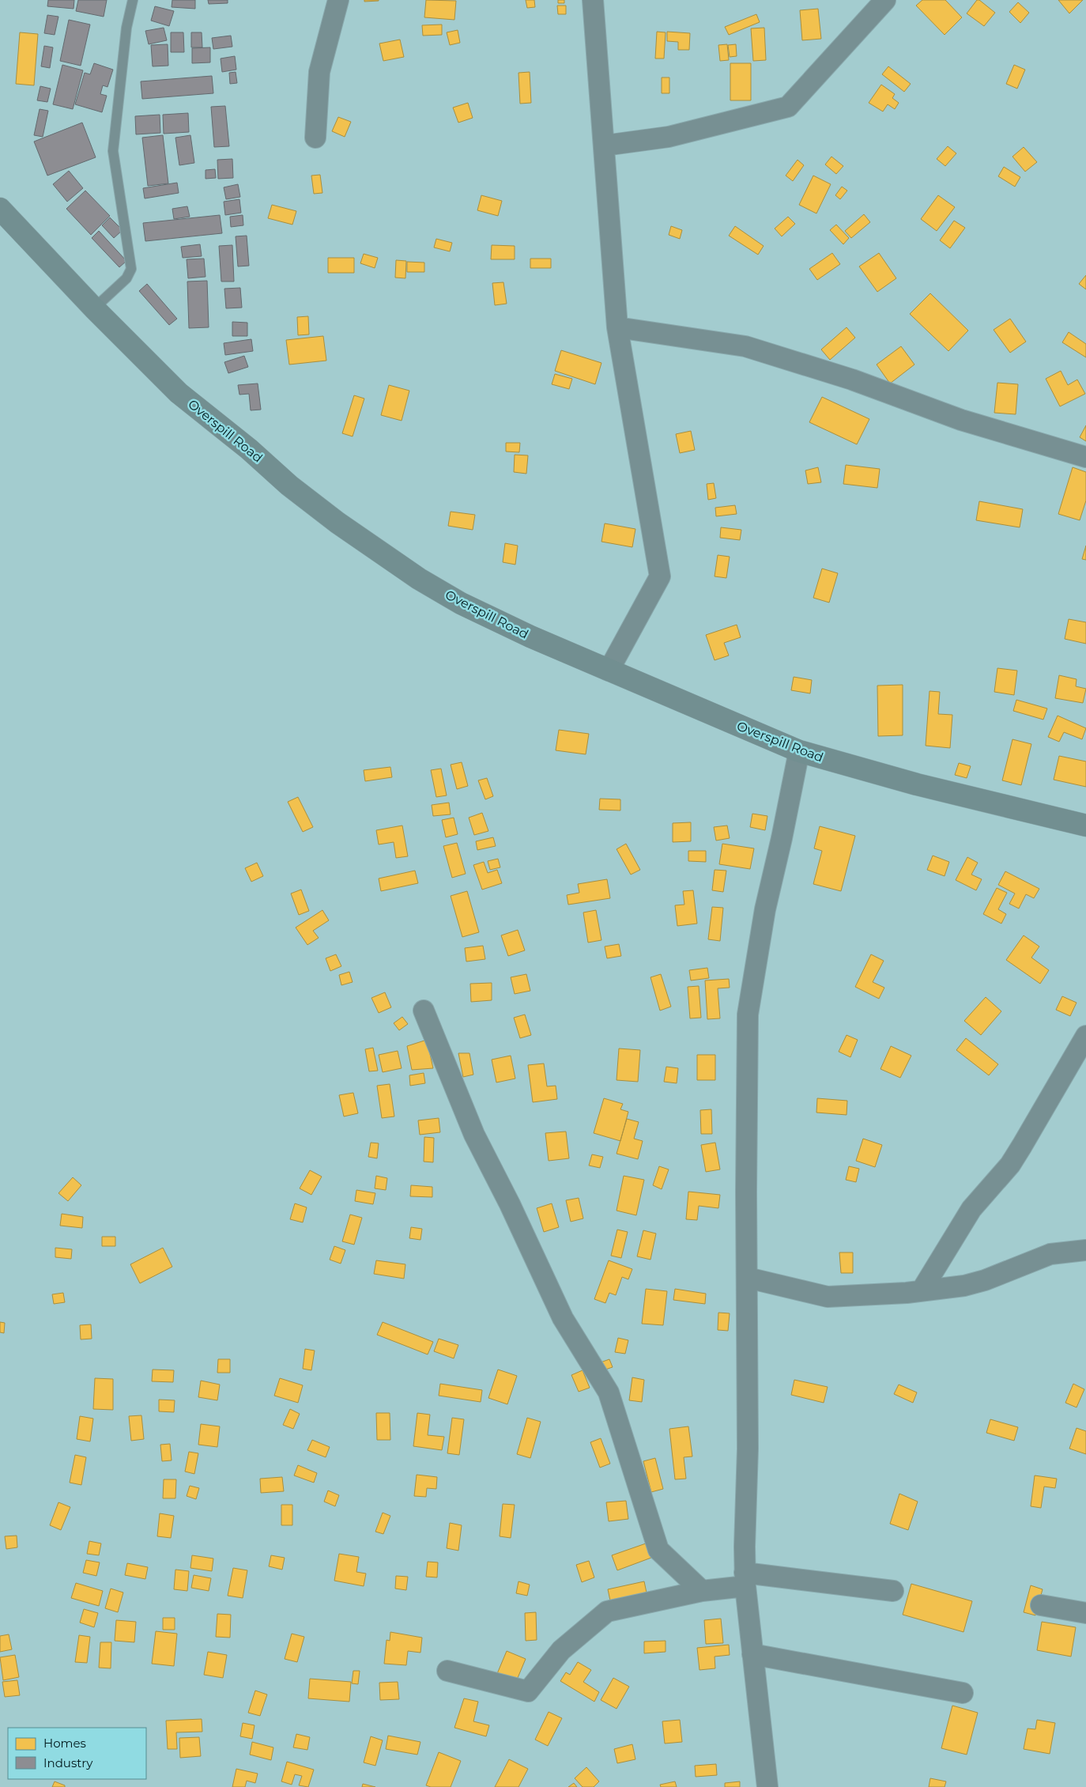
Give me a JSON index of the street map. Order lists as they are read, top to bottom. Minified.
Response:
{"streets":{"street":["Overspill Road"]},"legend":["Homes","Industry"]}
